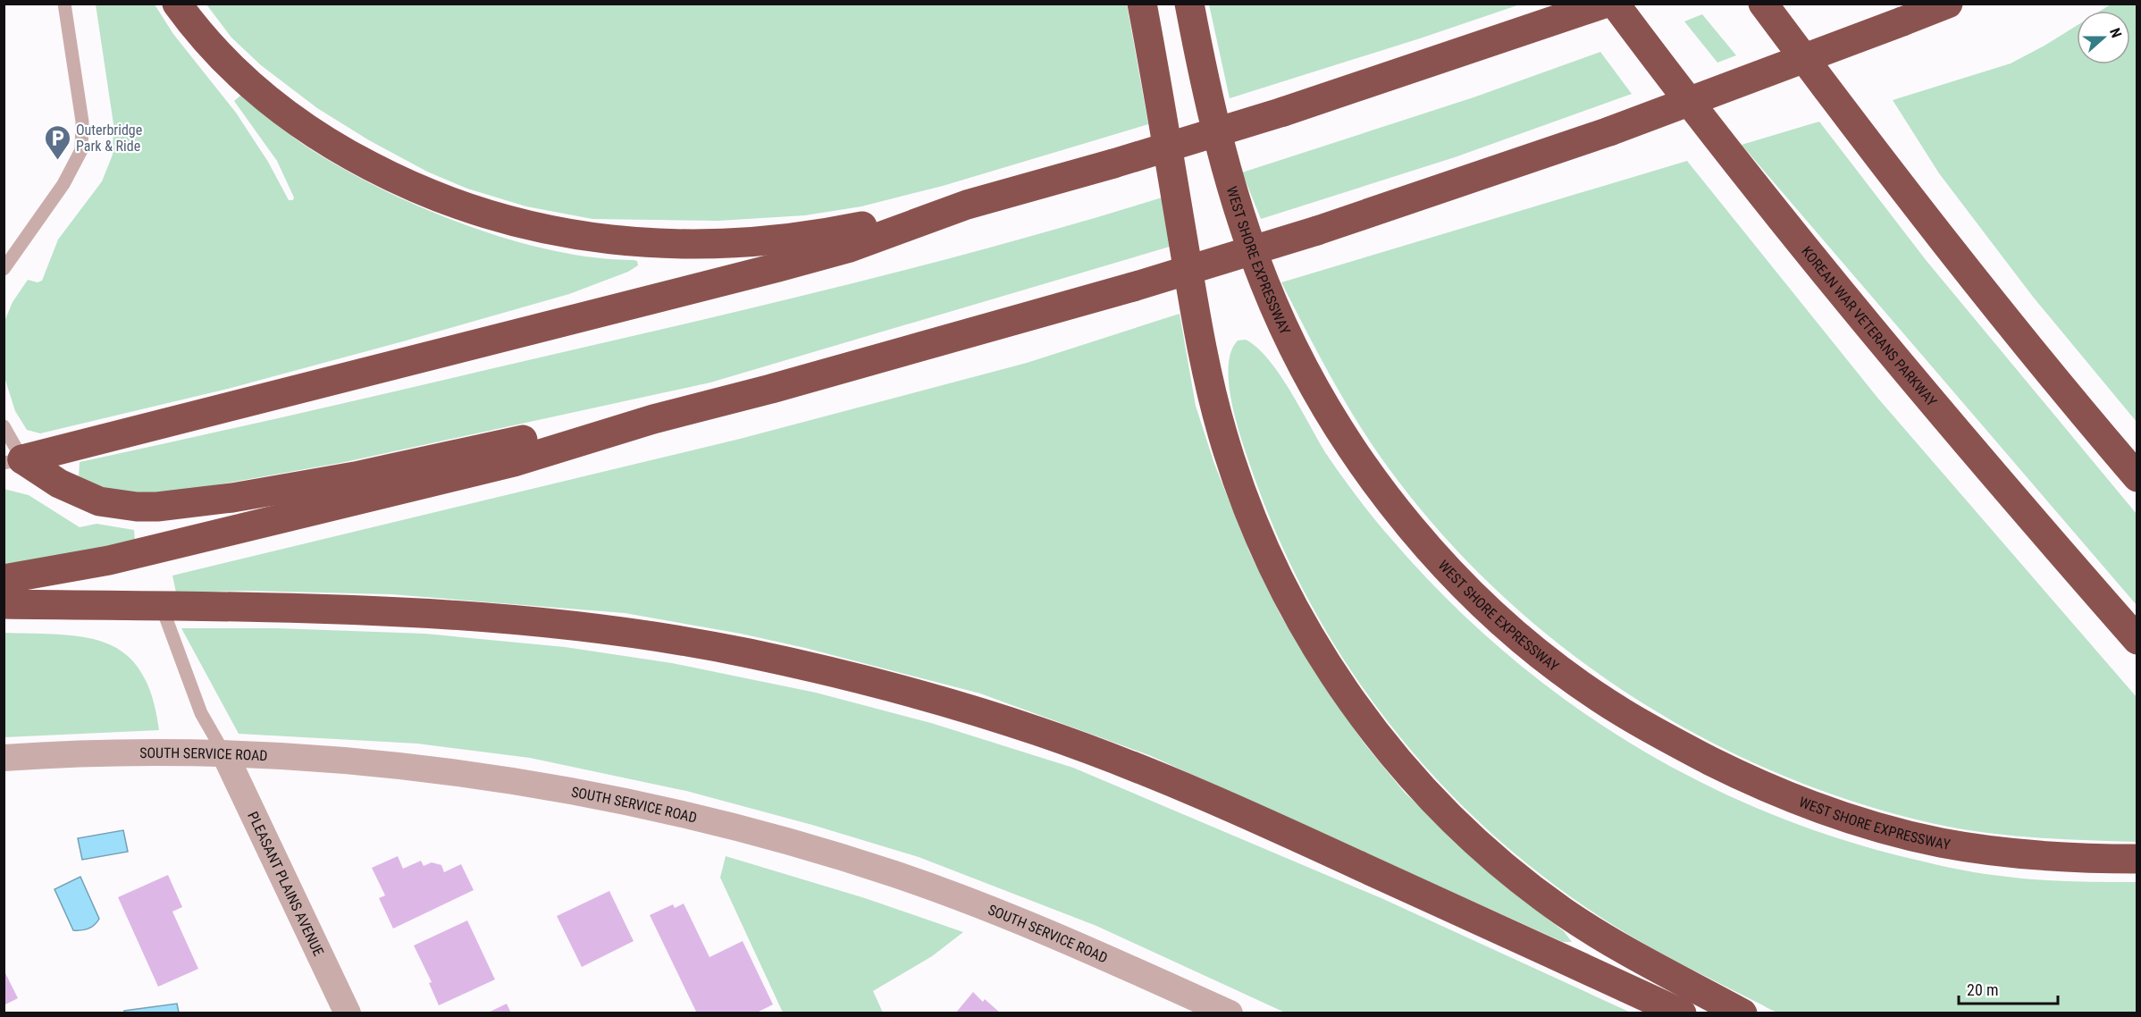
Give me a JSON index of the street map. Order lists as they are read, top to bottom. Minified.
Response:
{"streets":{"highway":["WEST SHORE EXPRESSWAY","KOREAN WAR VETERANS PARKWAY"],"street":["SOUTH SERVICE ROAD","PLEASANT PLAINS AVENUE"]},"crossings":[["SOUTH SERVICE ROAD","PLEASANT PLAINS AVENUE"]],"places":{"parking":["Outerbridge Park & Ride"]},"scale_bar":"20 m","north":"right"}
